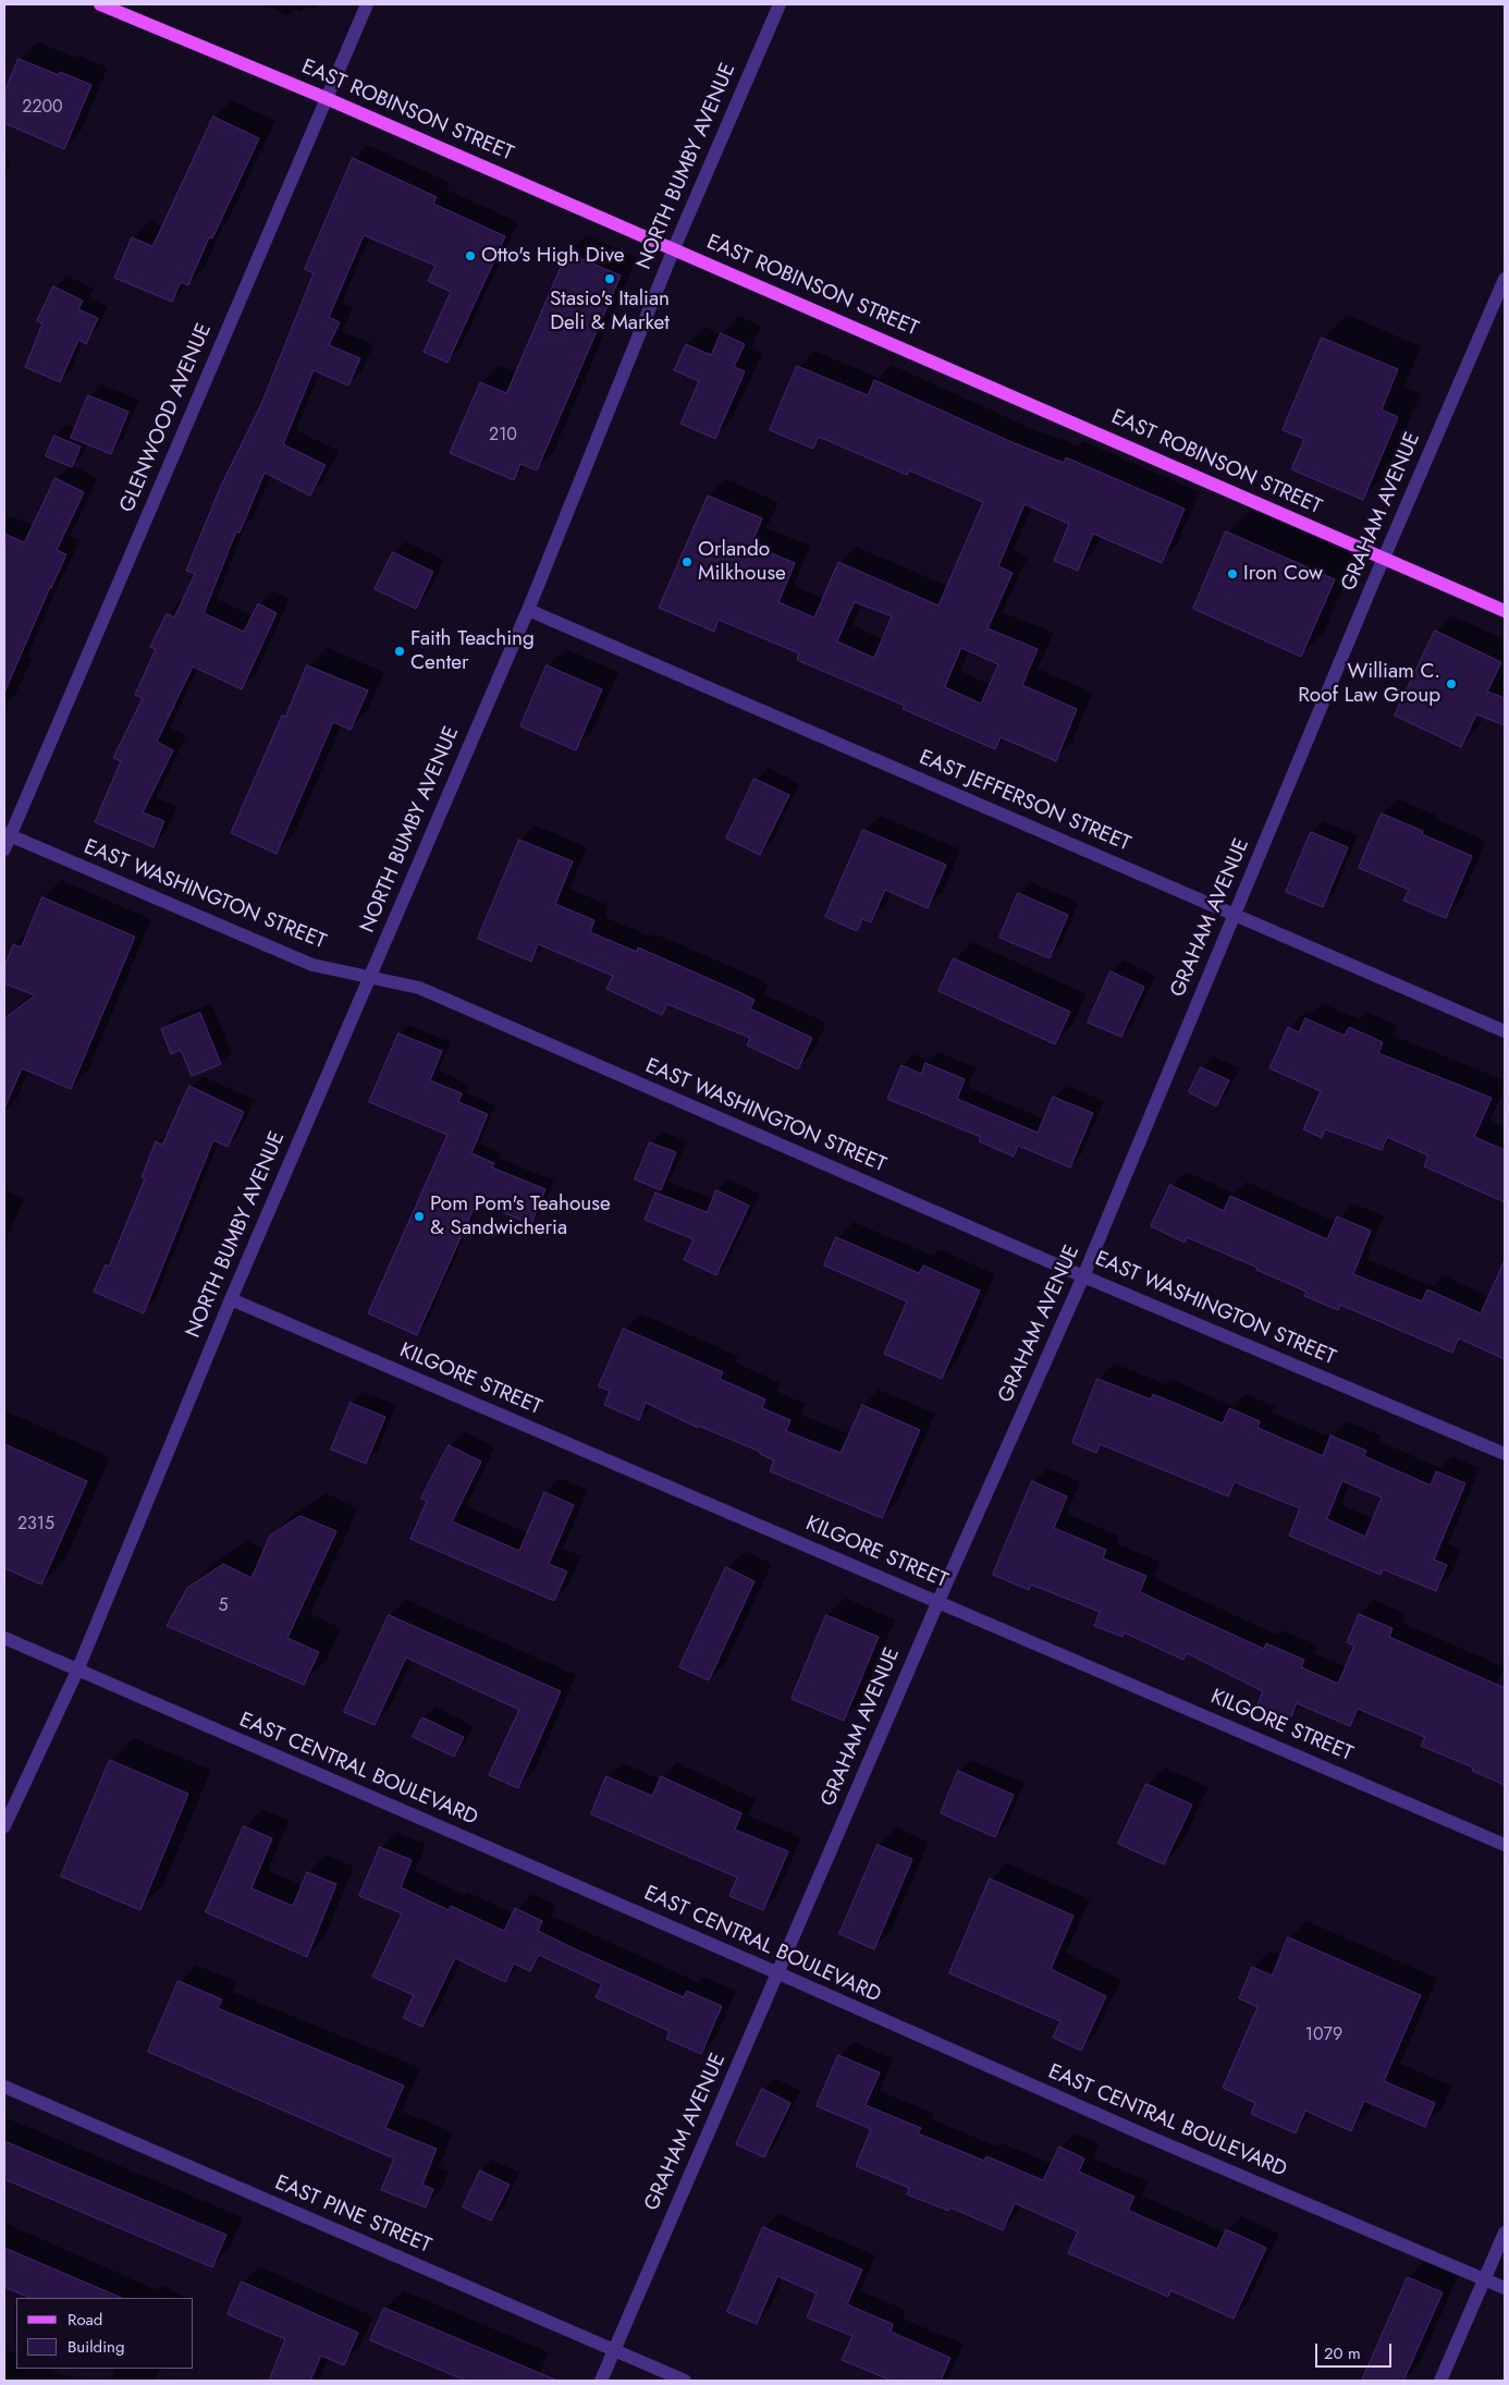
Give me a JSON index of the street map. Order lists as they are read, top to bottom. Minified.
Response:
{"streets":{"main road":["EAST ROBINSON STREET"],"street":["NORTH BUMBY AVENUE","GLENWOOD AVENUE","GRAHAM AVENUE","EAST JEFFERSON STREET","EAST WASHINGTON STREET","KILGORE STREET","EAST CENTRAL BOULEVARD","EAST PINE STREET"]},"crossings":[["EAST ROBINSON STREET","NORTH BUMBY AVENUE"],["EAST ROBINSON STREET","GLENWOOD AVENUE"],["EAST ROBINSON STREET","GRAHAM AVENUE"],["NORTH BUMBY AVENUE","EAST JEFFERSON STREET"],["NORTH BUMBY AVENUE","EAST WASHINGTON STREET"],["NORTH BUMBY AVENUE","KILGORE STREET"],["NORTH BUMBY AVENUE","EAST CENTRAL BOULEVARD"],["GLENWOOD AVENUE","EAST WASHINGTON STREET"],["GRAHAM AVENUE","EAST JEFFERSON STREET"],["GRAHAM AVENUE","EAST WASHINGTON STREET"],["GRAHAM AVENUE","KILGORE STREET"],["GRAHAM AVENUE","EAST CENTRAL BOULEVARD"],["GRAHAM AVENUE","EAST PINE STREET"]],"places":["Otto's High Dive","Stasio's Italian Deli & Market","Orlando Milkhouse","Iron Cow","Faith Teaching Center","William C. Roof Law Group","Pom Pom's Teahouse & Sandwicheria"],"house_numbers":["2200","210","2315","5","1079"],"legend":["Road","Building"],"scale_bar":"20 m"}
